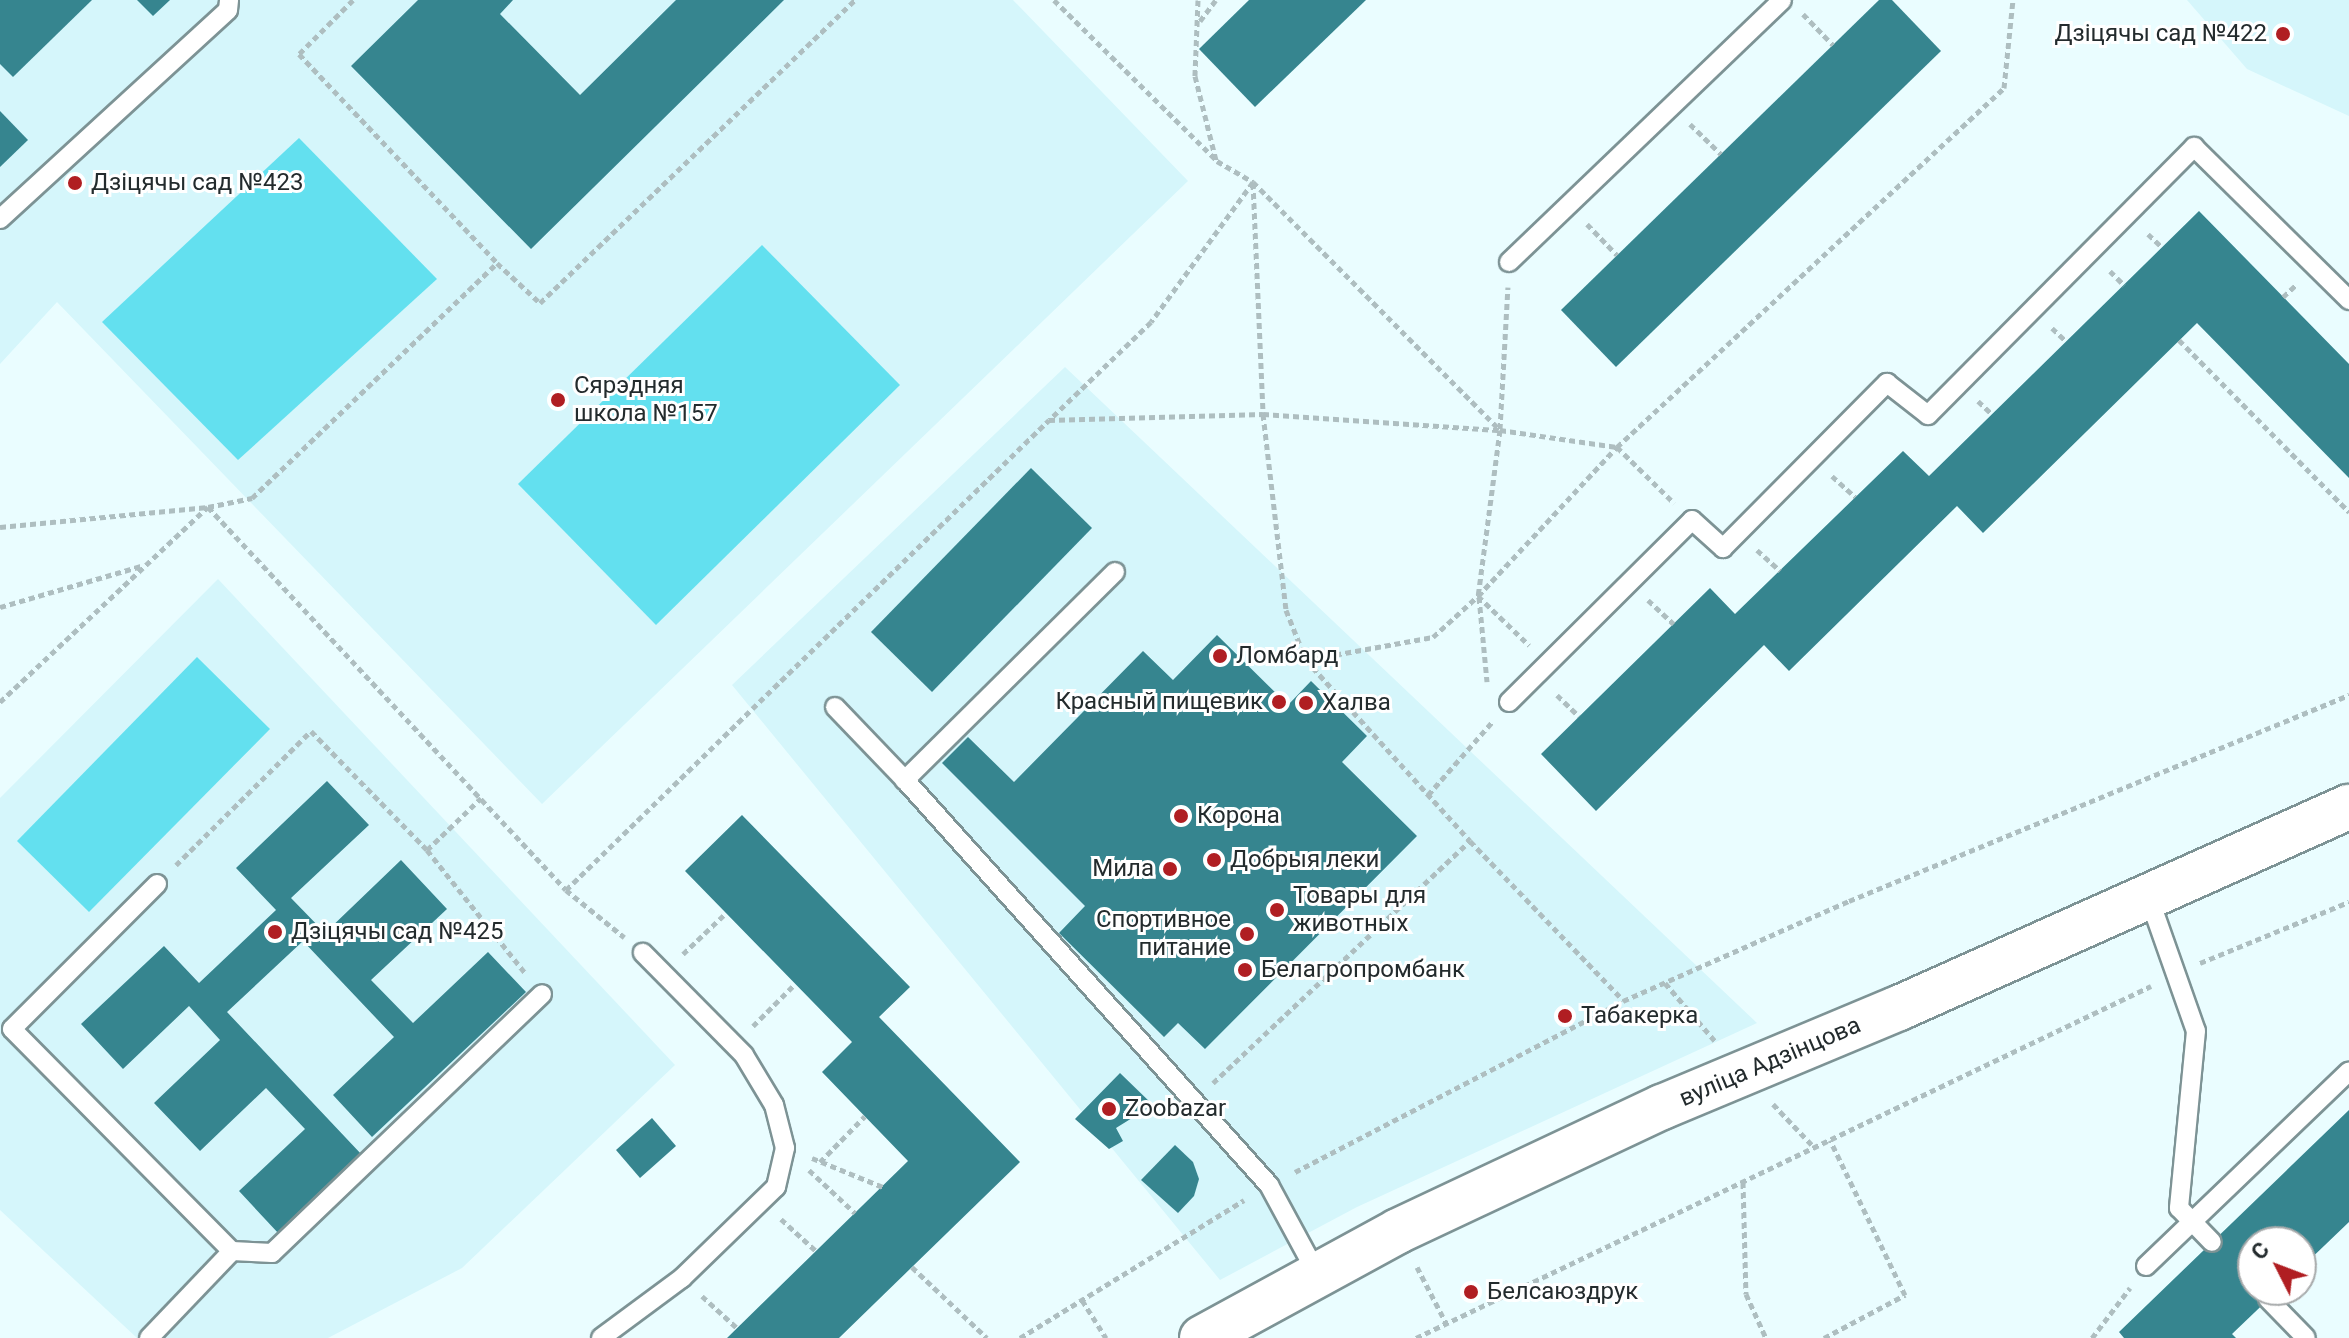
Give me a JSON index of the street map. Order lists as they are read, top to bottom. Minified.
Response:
{"streets":{"main road":["вуліца Адзінцова"]},"places":["Дзіцячы сад №422","Дзіцячы сад №423","Сярэдняя школа №157","Ломбард","Красный пищевик","Халва","Корона","Добрыя леки","Мила","Товары для животных","Дзіцячы сад №425","Спортивное питание","Белагропромбанк","Табакерка","Zoobazar","Белсаюздрук"],"north":"top left"}
